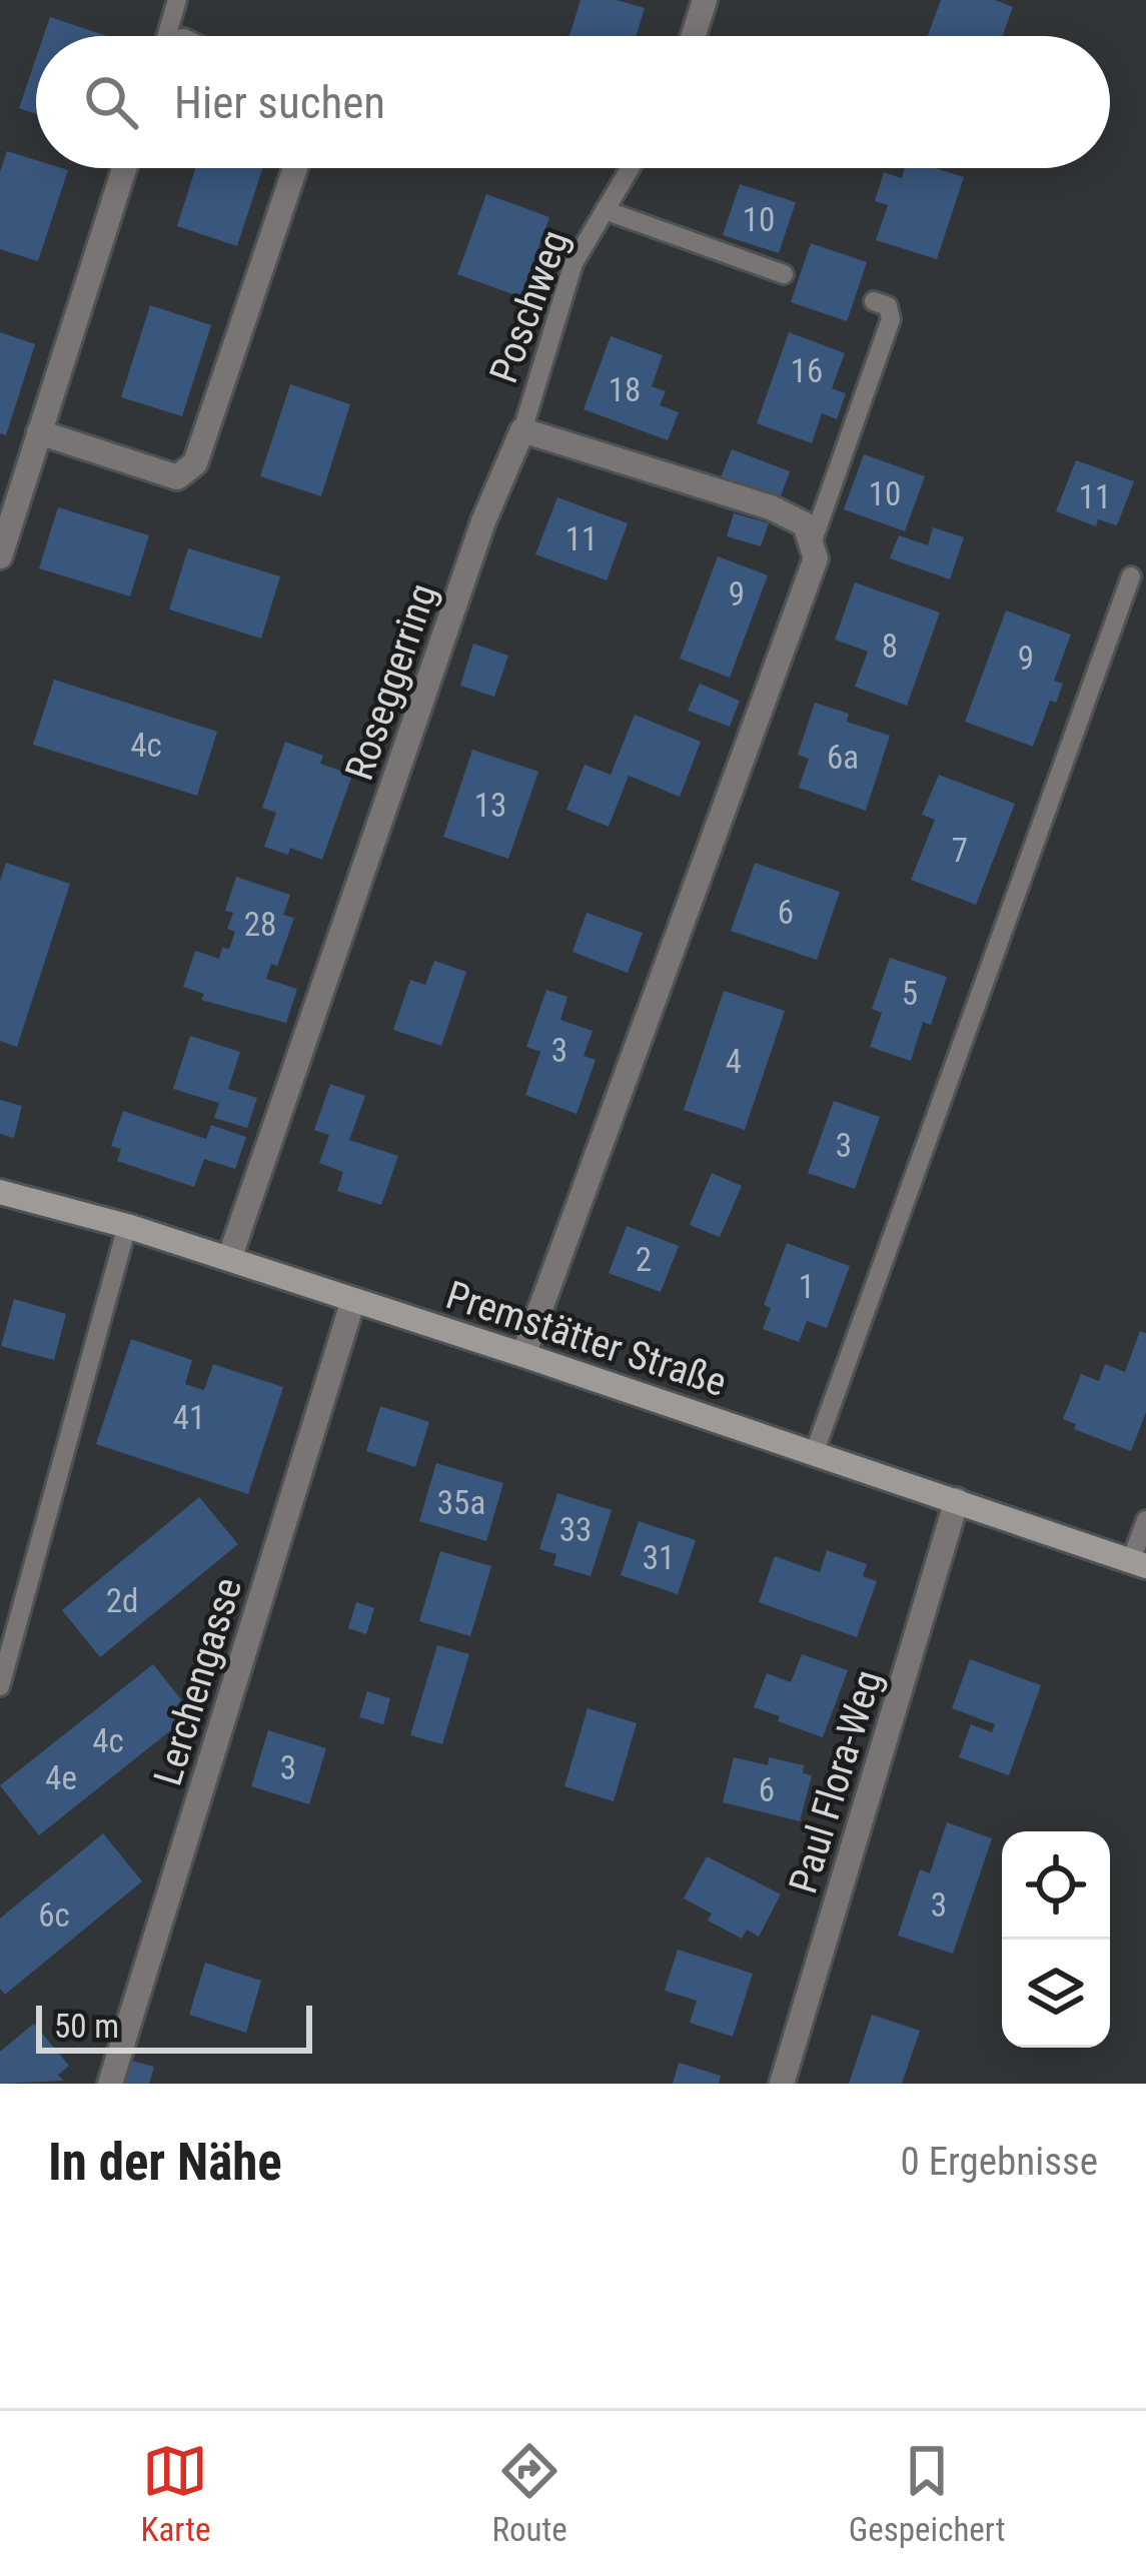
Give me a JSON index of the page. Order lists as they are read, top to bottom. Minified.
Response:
{"streets":{"main road":["Premstätter Straße"],"street":["Roseggerring","Lerchengasse","Paul Flora-Weg"],"lane":["Poschweg"]},"crossings":[["Poschweg","Roseggerring"],["Roseggerring","Premstätter Straße"],["Premstätter Straße","Lerchengasse"],["Premstätter Straße","Paul Flora-Weg"]],"house_numbers":["10","16","18","10","11","11","9","8","9","4c","6a","13","7","6","28","5","3","4","3","2","1","41","35a","33","31","2d","4c","3","4e","6","3","6c"],"scale_bar":"50 m","page":{"search":"Hier suchen","scale":"50 m","heading":["In der Nähe","0 Ergebnisse"],"nav":["Karte","Route","Gespeichert"]}}
